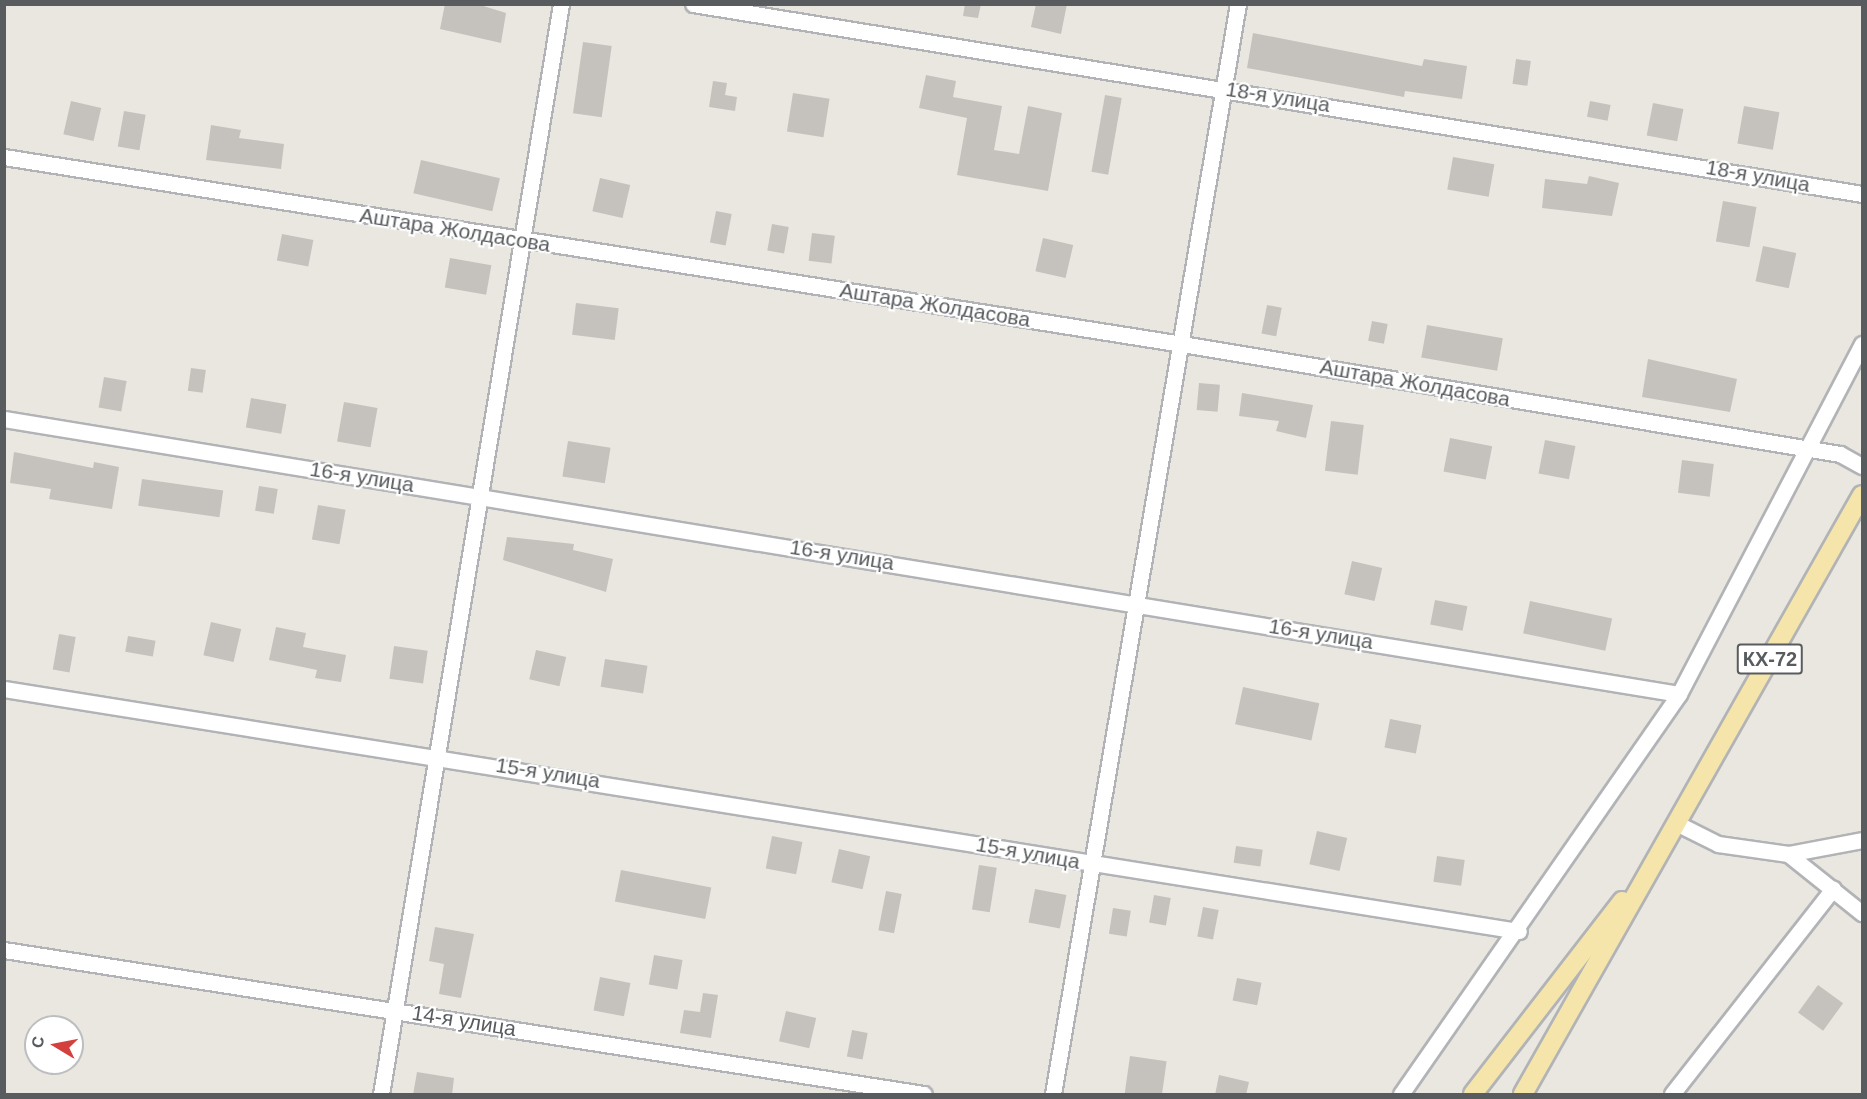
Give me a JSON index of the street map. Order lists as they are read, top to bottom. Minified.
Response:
{"streets":{"main road":["КХ-72"],"street":["18-я улица","Аштара Жолдасова","16-я улица","15-я улица","14-я улица"]},"north":"left"}
